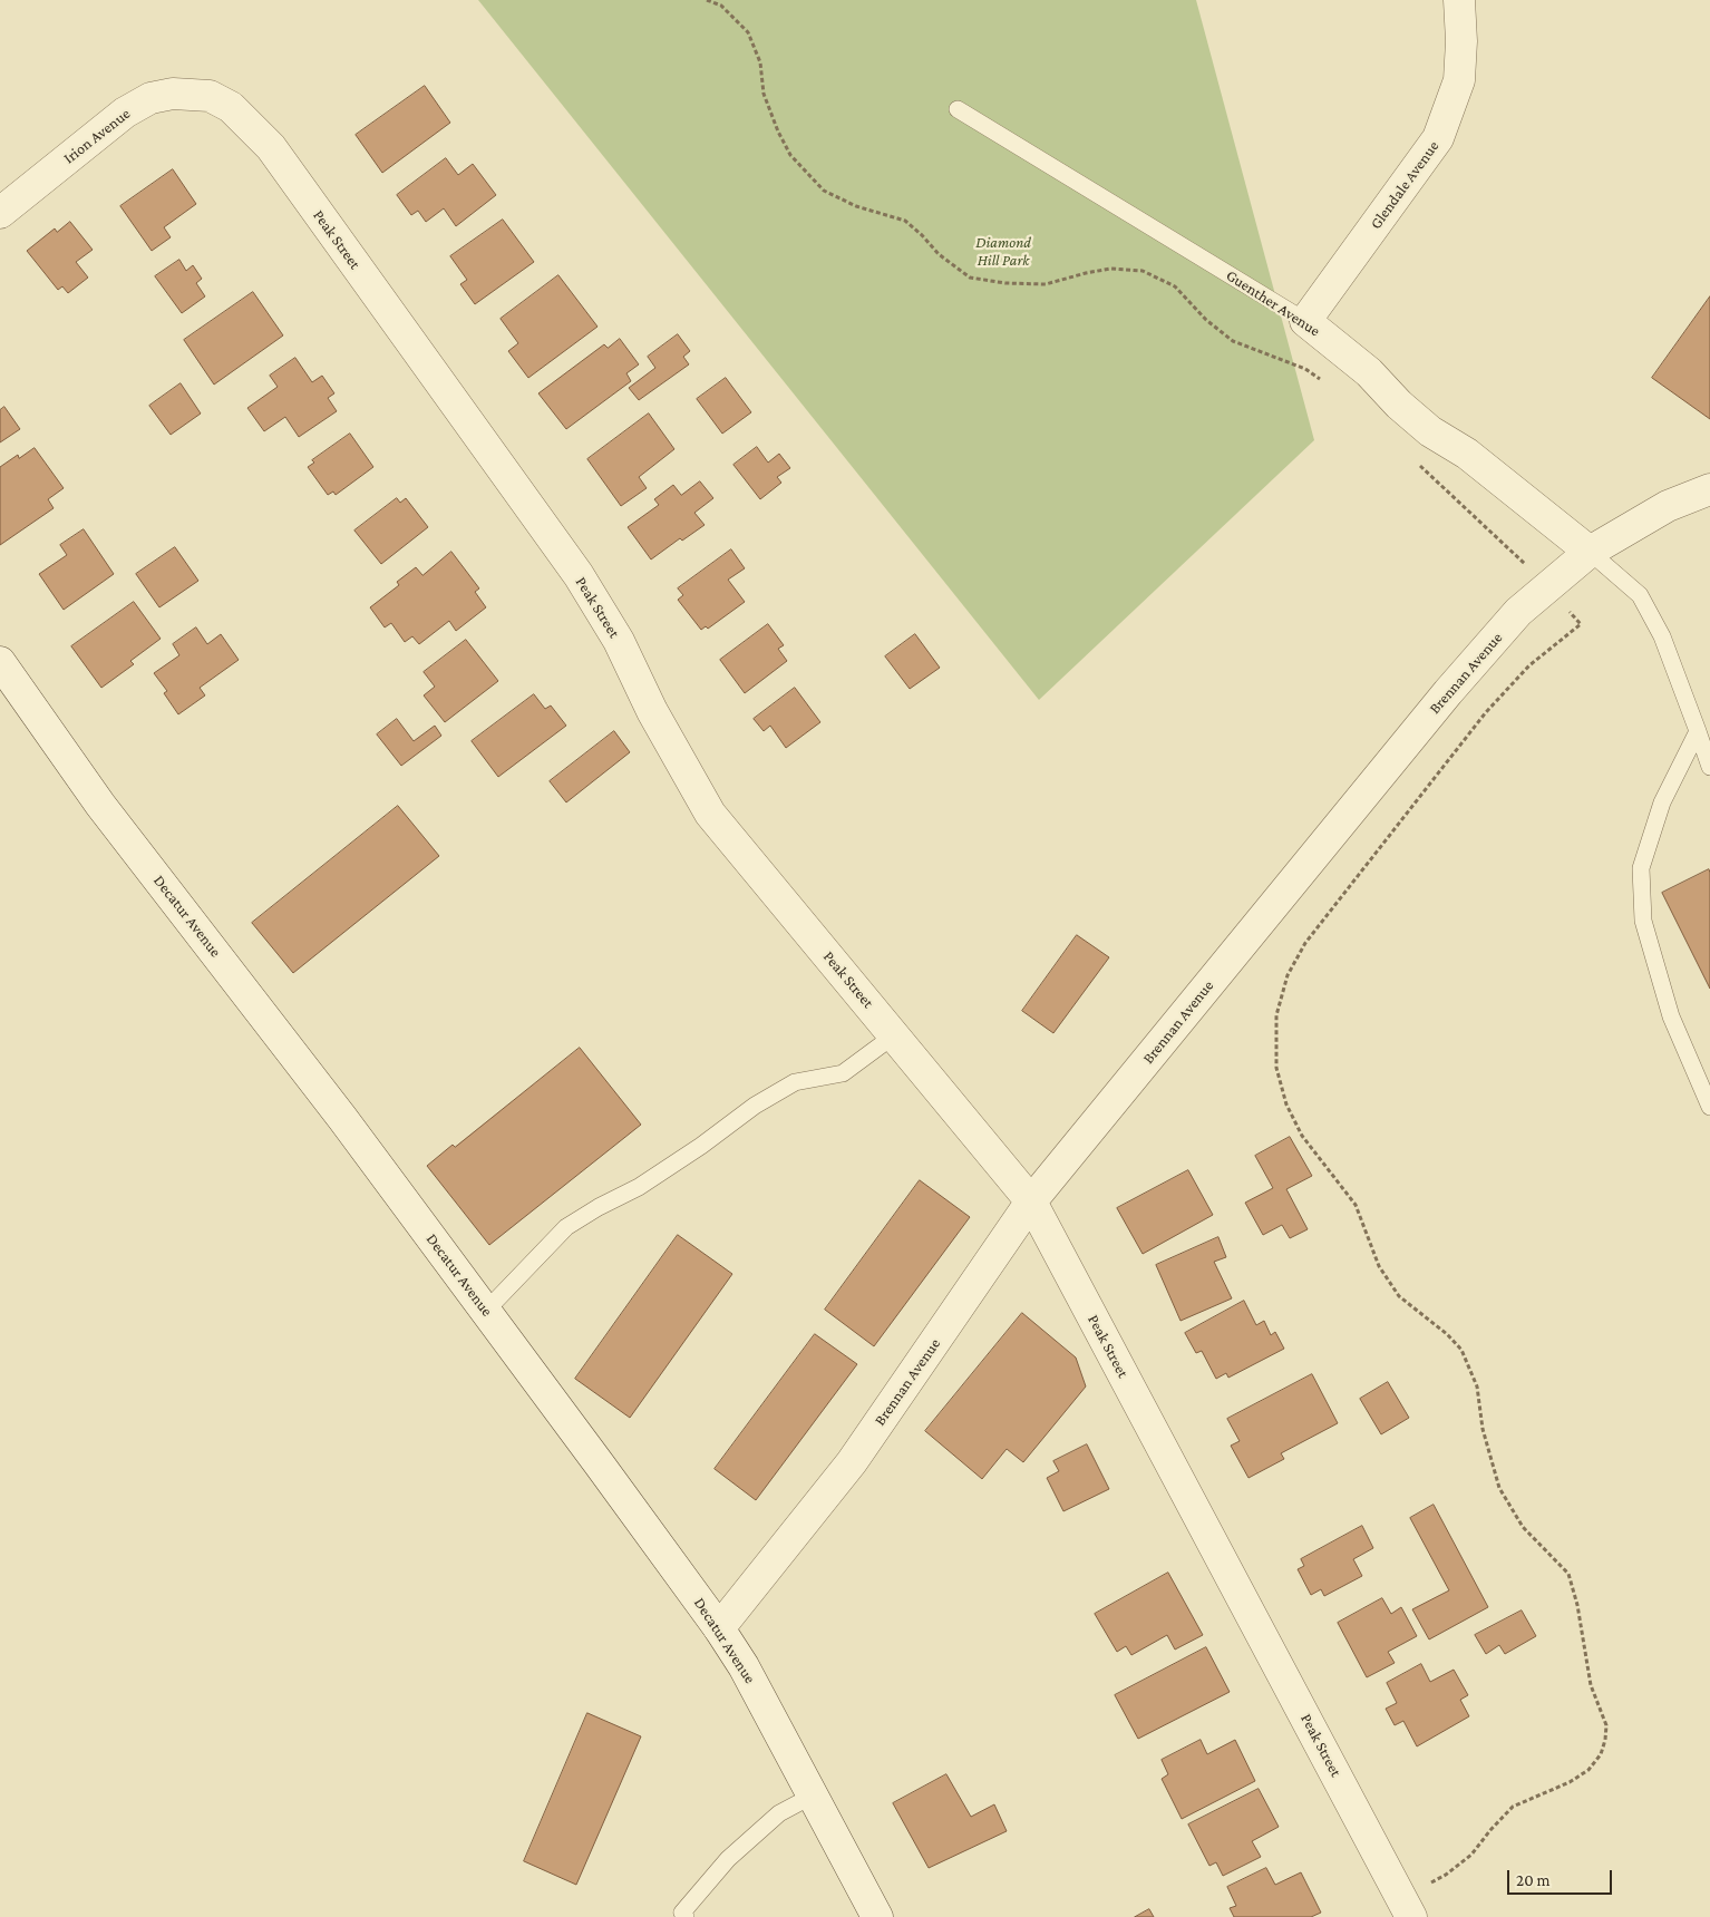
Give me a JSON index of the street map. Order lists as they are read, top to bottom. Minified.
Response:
{"streets":{"street":["Irion Avenue","Glendale Avenue","Peak Street","Guenther Avenue","Brennan Avenue","Decatur Avenue"]},"crossings":[["Irion Avenue","Peak Street"],["Glendale Avenue","Guenther Avenue"],["Peak Street","Brennan Avenue"],["Guenther Avenue","Brennan Avenue"],["Brennan Avenue","Decatur Avenue"]],"parks":["Diamond Hill Park"],"scale_bar":"20 m"}
